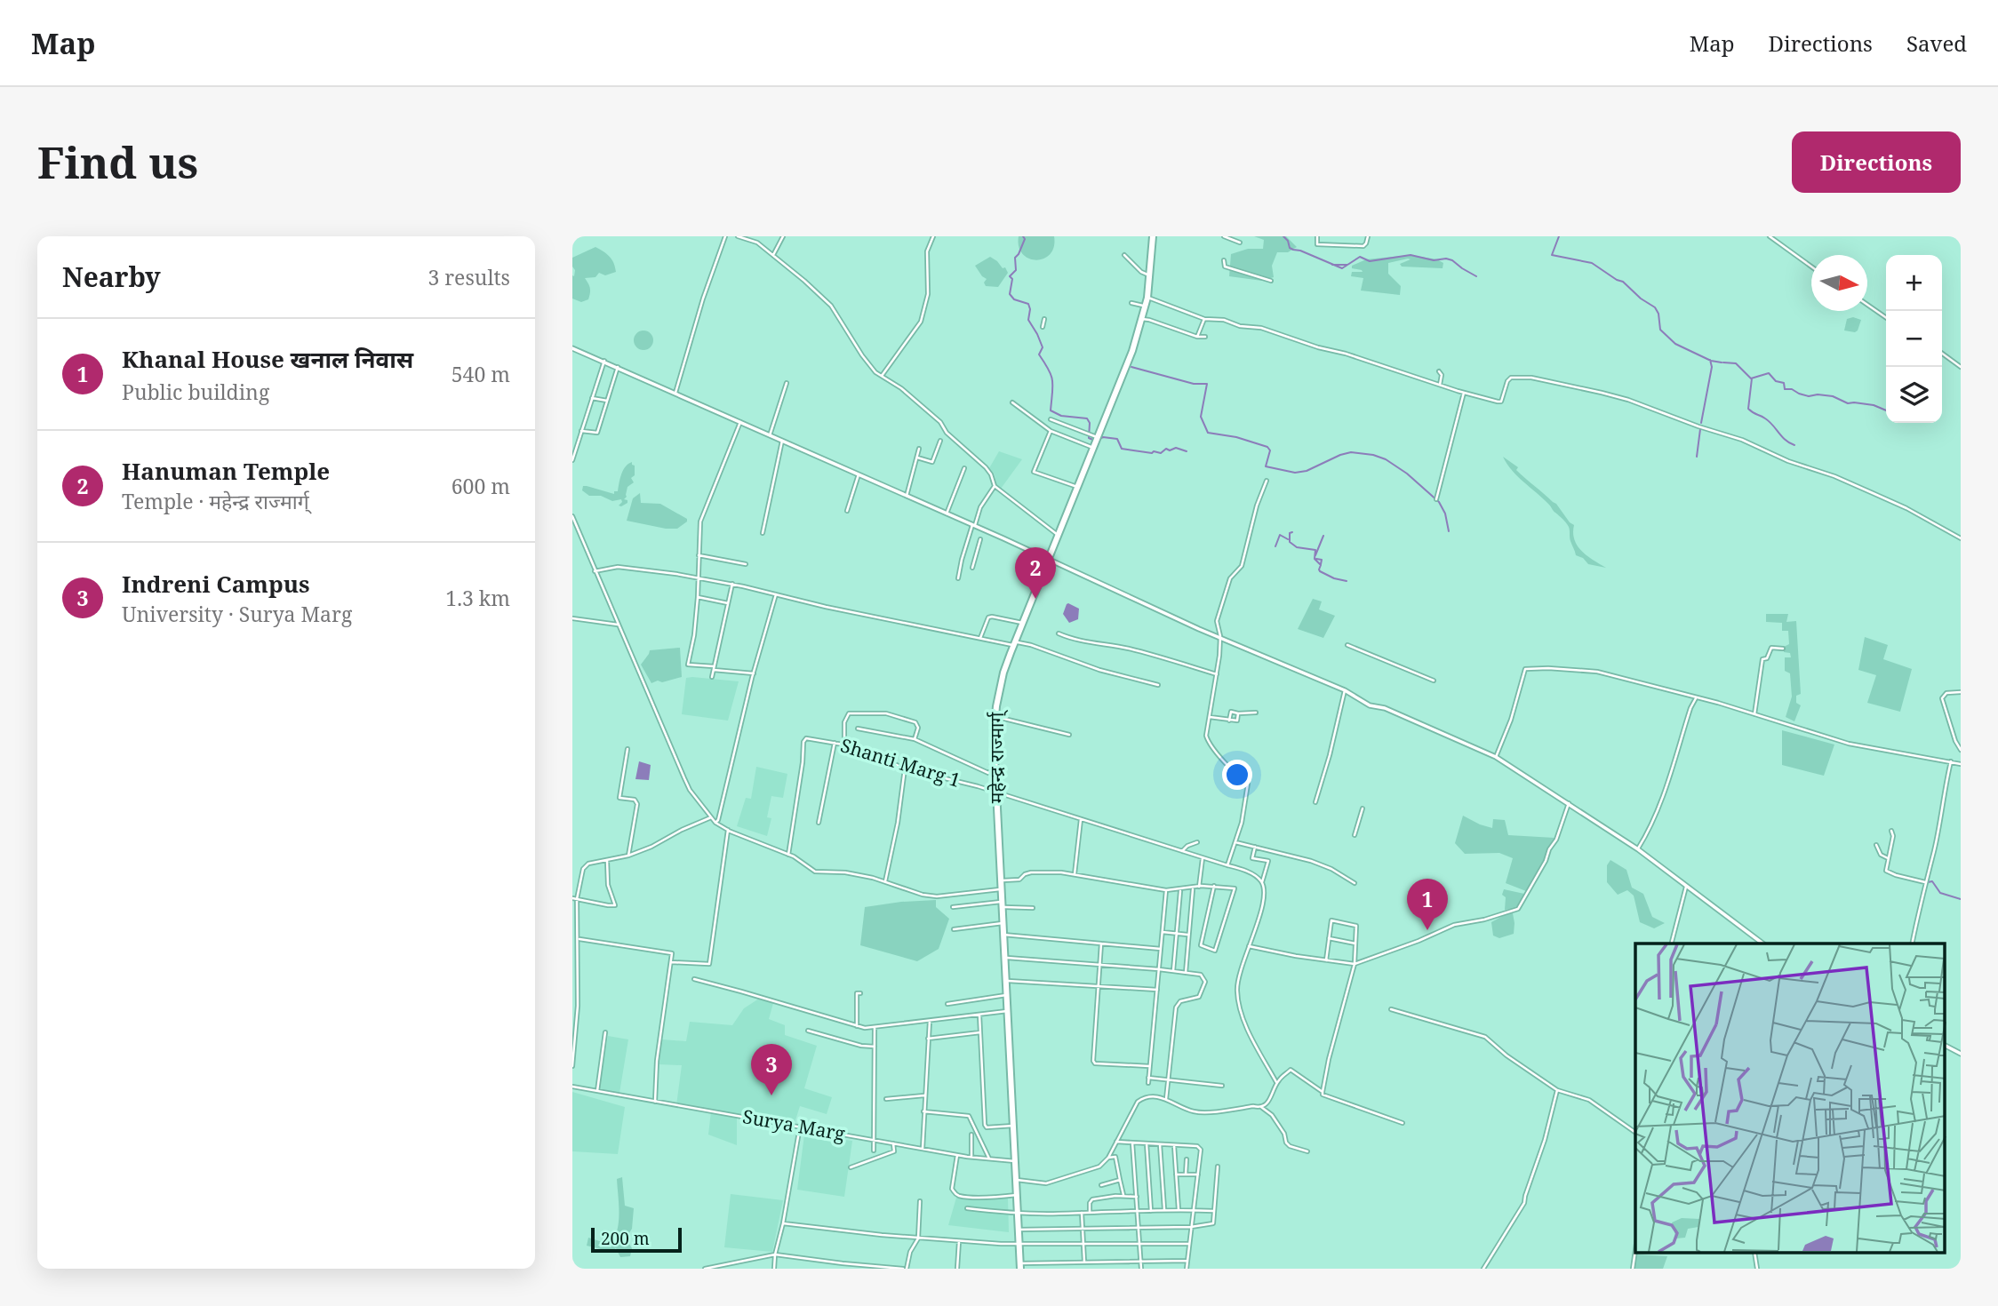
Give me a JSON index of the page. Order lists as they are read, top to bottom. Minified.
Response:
{"streets":{"highway":["महेन्द्र राज्मार्ग्"],"street":["Shanti Marg 1","Surya Marg"]},"crossings":[["महेन्द्र राज्मार्ग्","Shanti Marg 1"],["महेन्द्र राज्मार्ग्","Surya Marg"]],"scale_bar":"200 m","north":"right","page":{"header":"Map","nav":["Map","Directions","Saved"],"buttons":"Directions","title":"Find us","heading":["Nearby","3 results"],"map_buttons":["+","−"],"list":[{"mark":"1","name":"Khanal House खनाल निवास","note":"Public building","value":"540 m"},{"mark":"2","name":"Hanuman Temple","note":"Temple · महेन्द्र राज्मार्ग्","value":"600 m"},{"mark":"3","name":"Indreni Campus","note":"University · Surya Marg","value":"1.3 km"}],"pins":["2","1","3"],"scale":"200 m"}}
